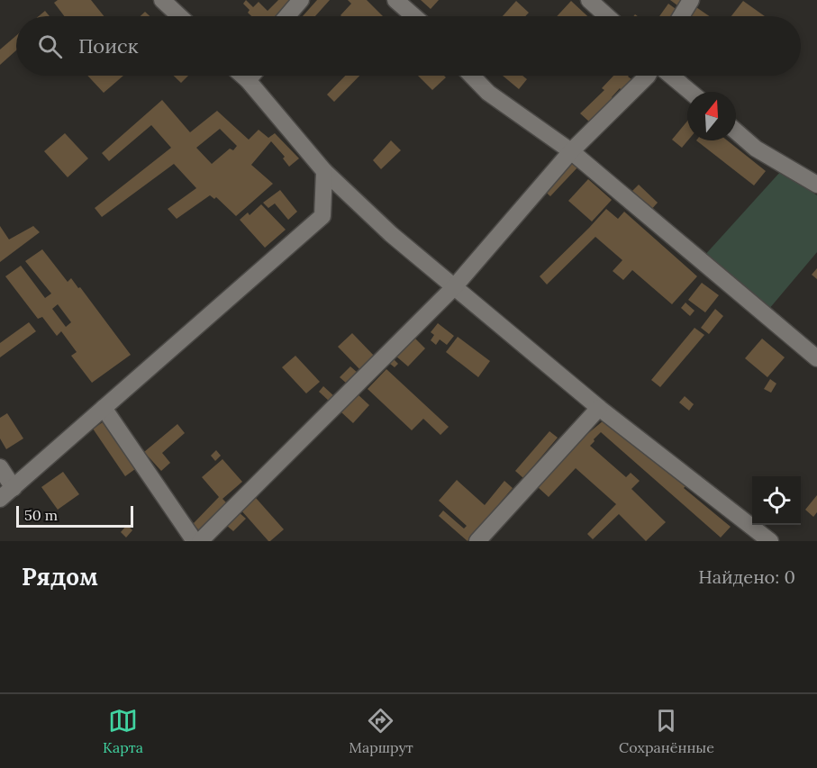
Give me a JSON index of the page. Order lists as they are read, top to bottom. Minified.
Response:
{"scale_bar":"50 m","north":"top","page":{"search":"Поиск","scale":"50 m","heading":["Рядом","Найдено: 0"],"nav":["Карта","Маршрут","Сохранённые"]}}
